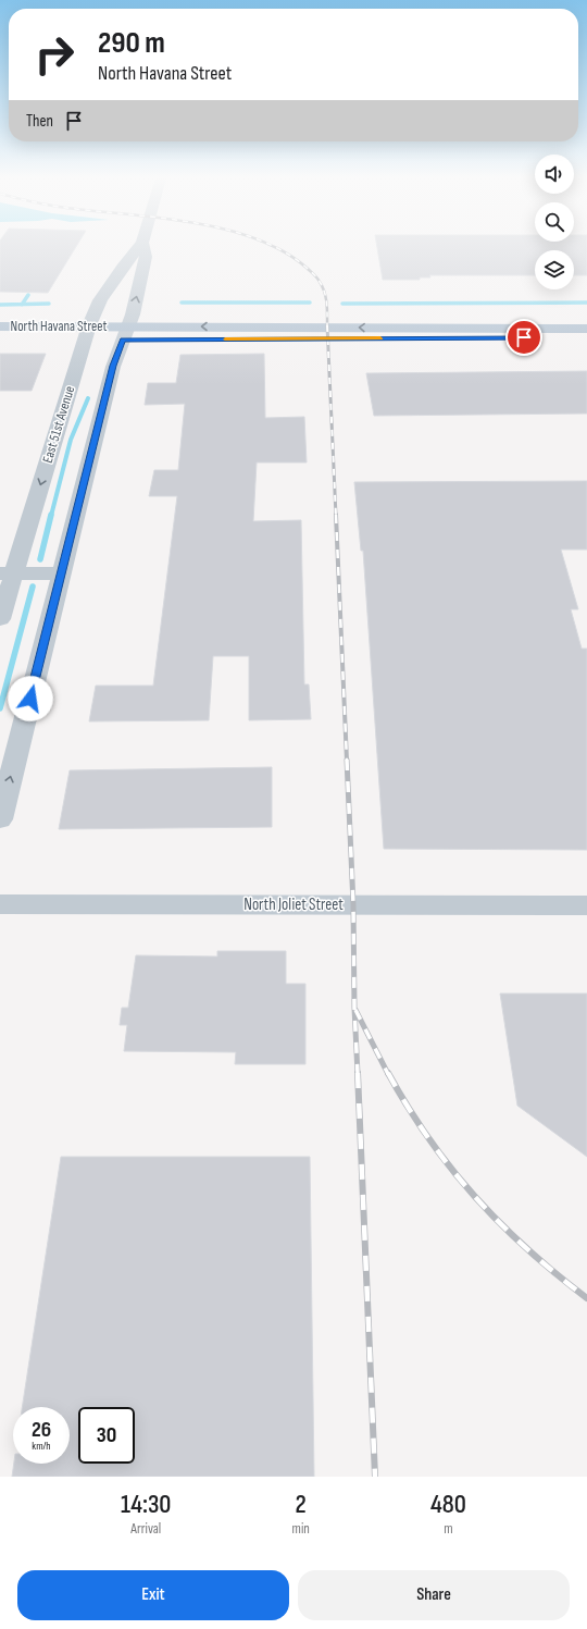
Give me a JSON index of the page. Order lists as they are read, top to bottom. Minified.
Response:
{"streets":{"main road":["North Havana Street"],"street":["East 51st Avenue","North Joliet Street"]},"crossings":[["North Havana Street","East 51st Avenue"]],"page":{"turn":["290 m","North Havana Street"],"then":"Then","speed":"26 km/h","limit":"30","eta":["14:30","Arrival","2","min","480","m"],"buttons":["Exit","Share"]}}
